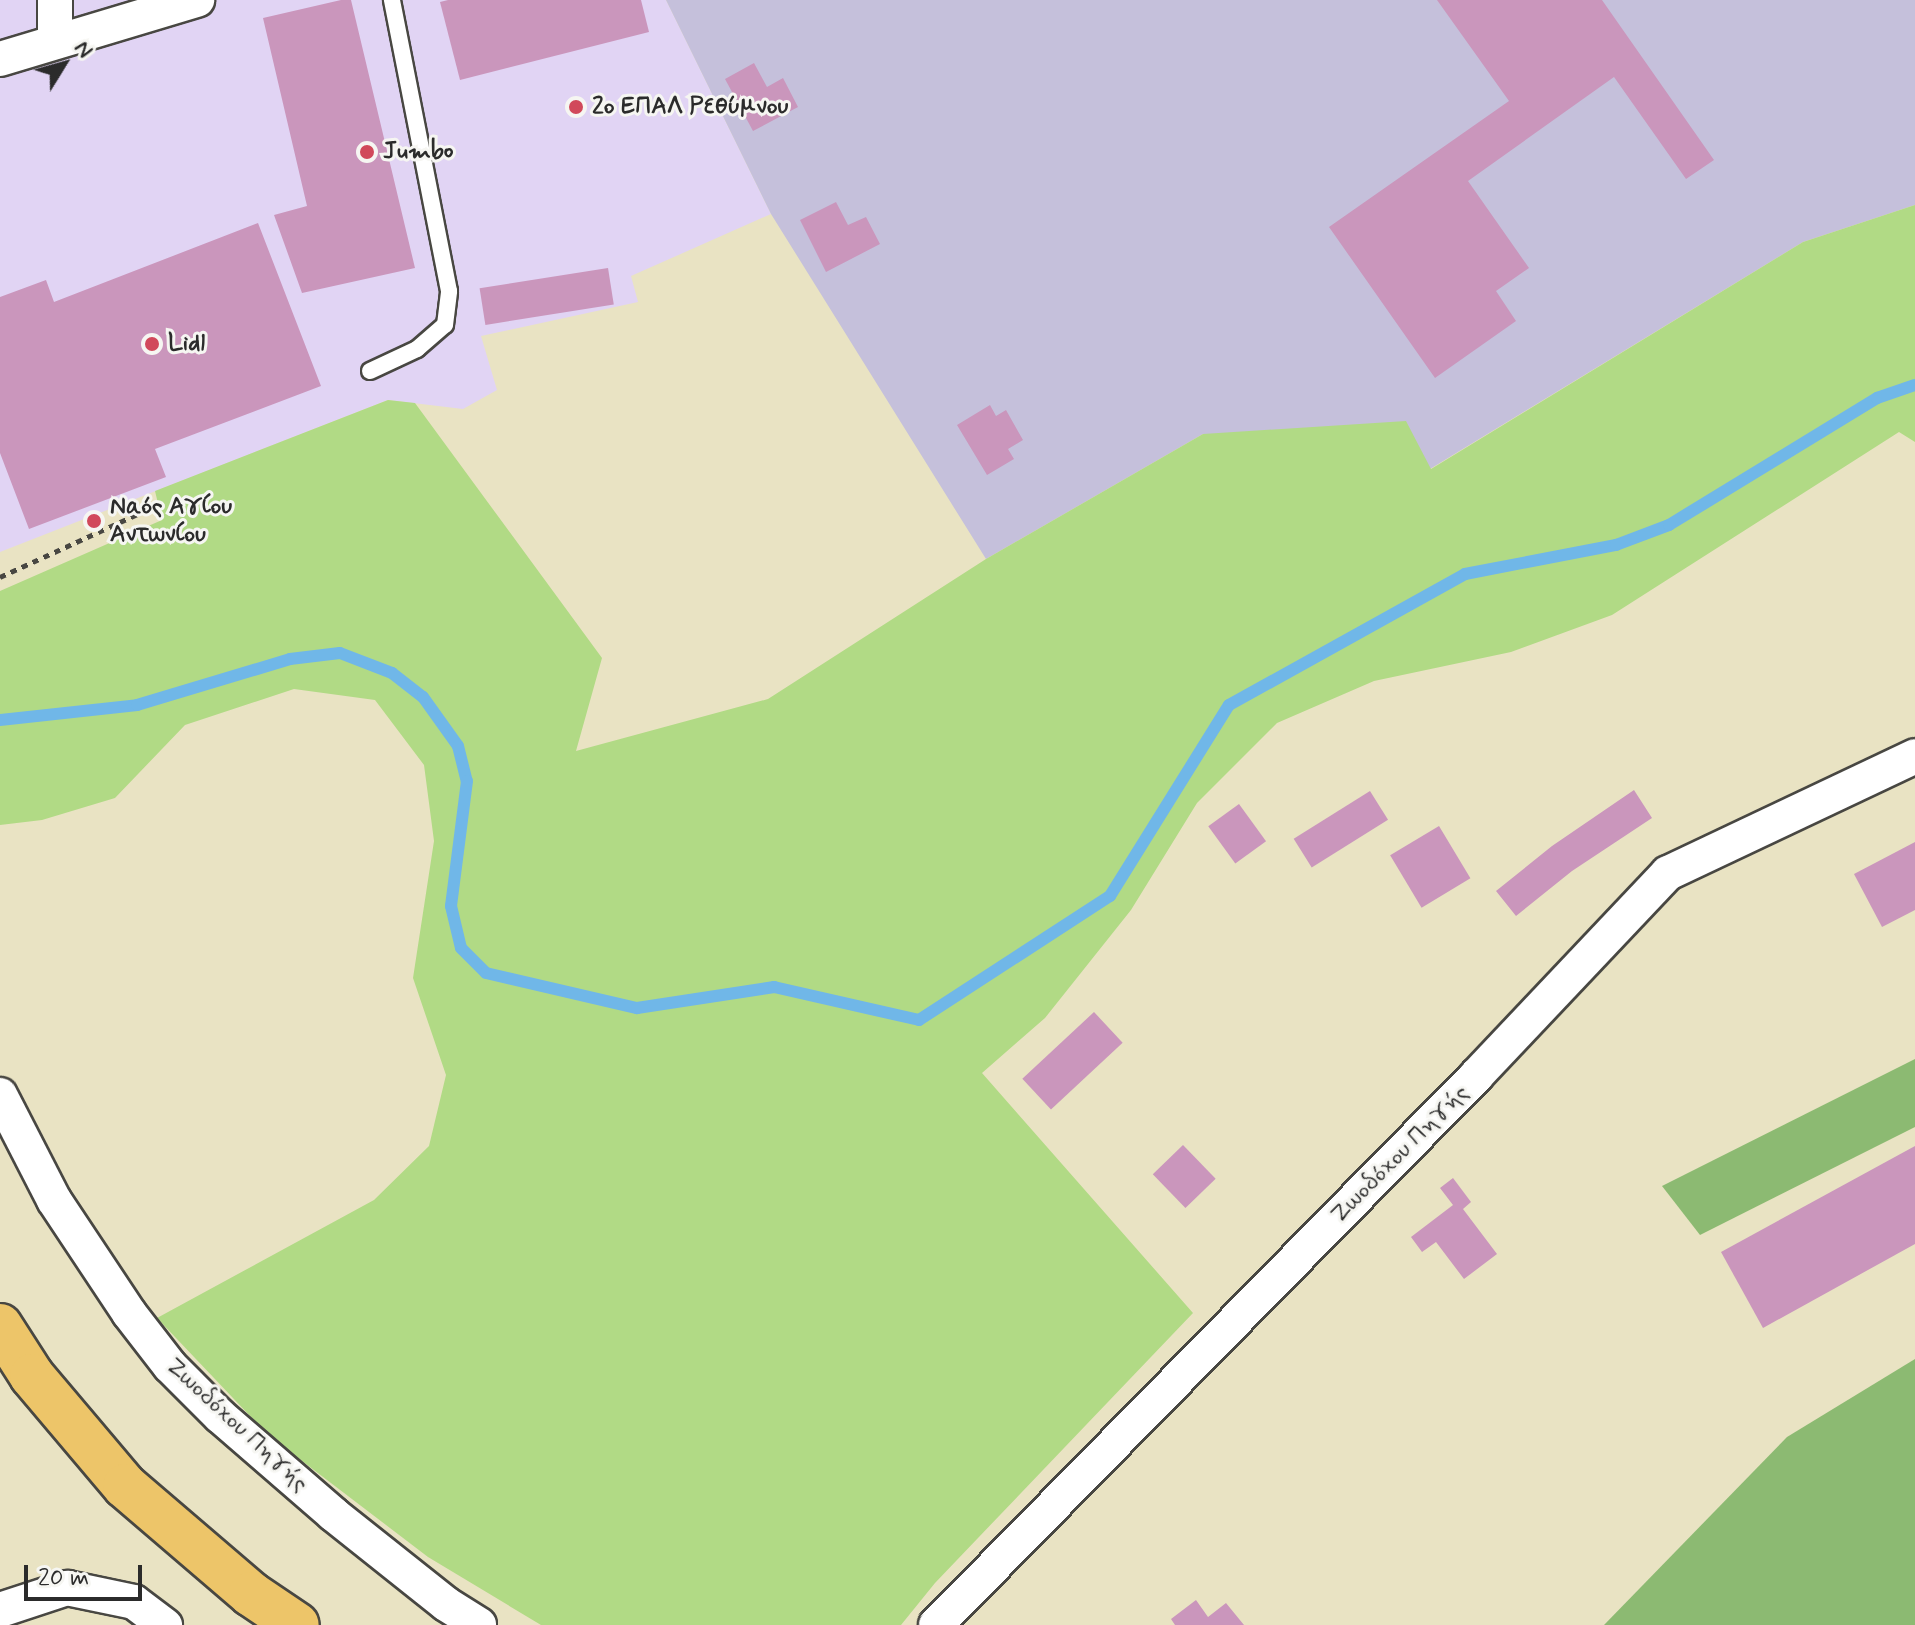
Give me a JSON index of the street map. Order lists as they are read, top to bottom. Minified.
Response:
{"streets":{"street":["Ζωοδόχου Πηγής"]},"places":["2ο ΕΠΑΛ Ρεθύμνου","Jumbo","Lidl","Ναός Αγίου Αντωνίου"],"scale_bar":"20 m","north":"top right"}
